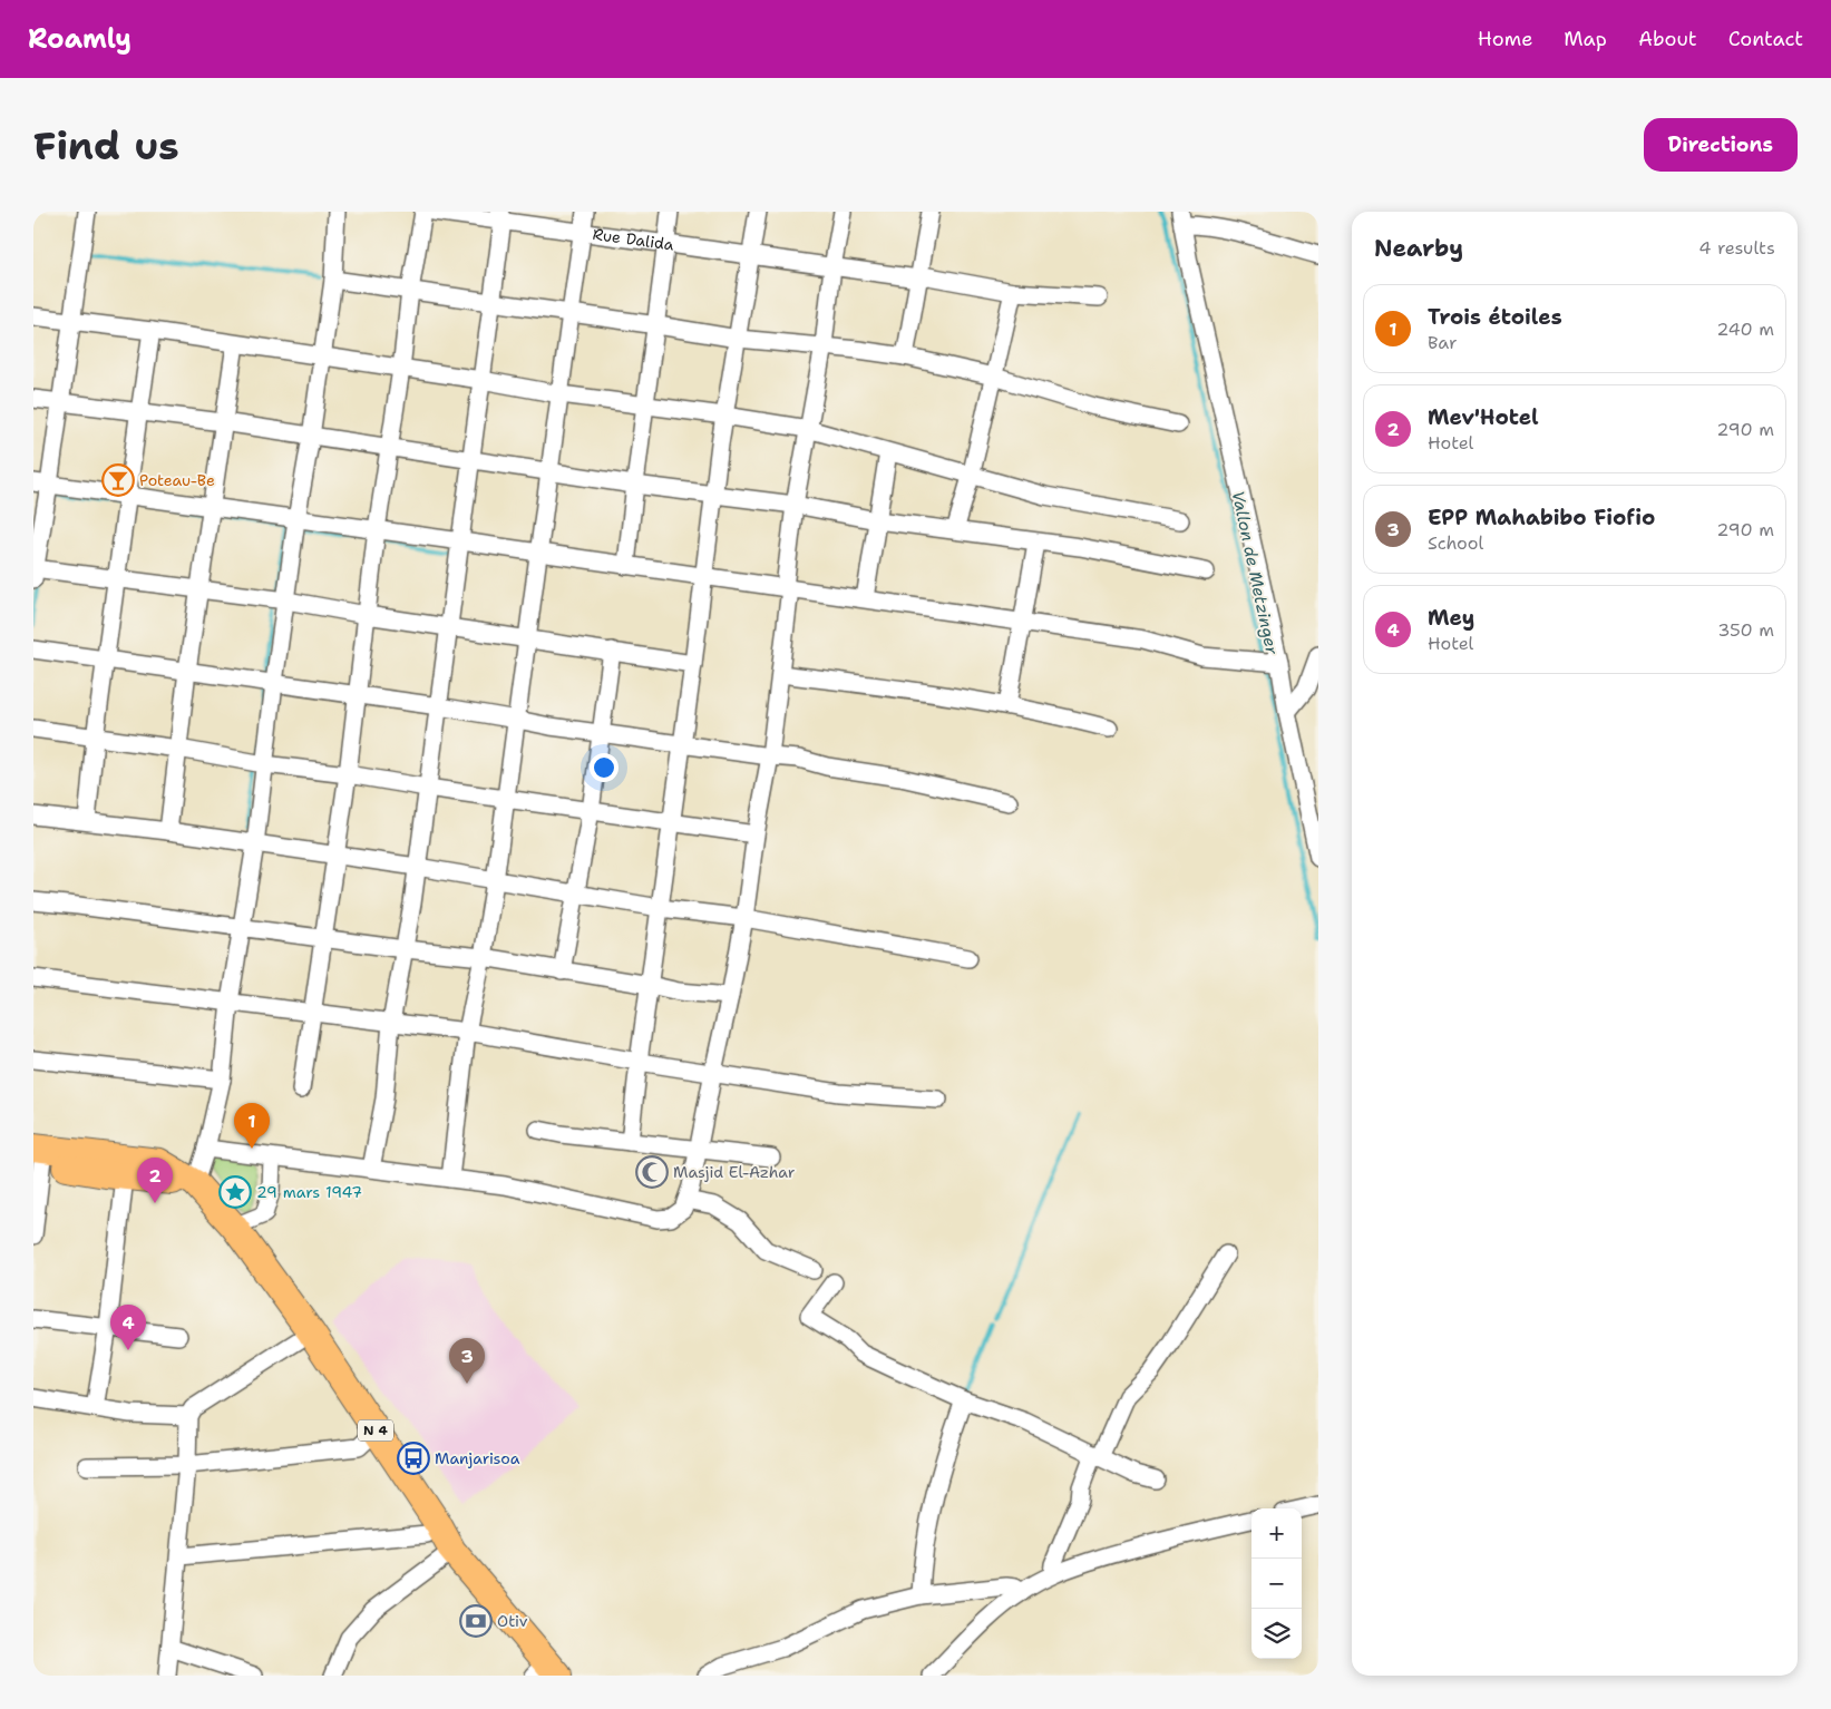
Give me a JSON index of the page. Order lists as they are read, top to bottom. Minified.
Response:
{"streets":{"main road":["N 4"],"street":["Rue Dalida"]},"water":["Vallon de Metzinger"],"places":{"bar":["Poteau-Be"],"mosque":["Masjid El-Azhar"],"place":["29 mars 1947"],"bus stop":["Manjarisoa"],"bank":["Otiv"]},"page":{"header":"Roamly","nav":["Home","Map","About","Contact"],"buttons":"Directions","title":"Find us","heading":["Nearby","4 results"],"list":[{"mark":"1","name":"Trois étoiles","note":"Bar","value":"240 m"},{"mark":"2","name":"Mev'Hotel","note":"Hotel","value":"290 m"},{"mark":"3","name":"EPP Mahabibo Fiofio","note":"School","value":"290 m"},{"mark":"4","name":"Mey","note":"Hotel","value":"350 m"}],"pins":["1","2","4","3"],"map_buttons":["+","−"]}}
